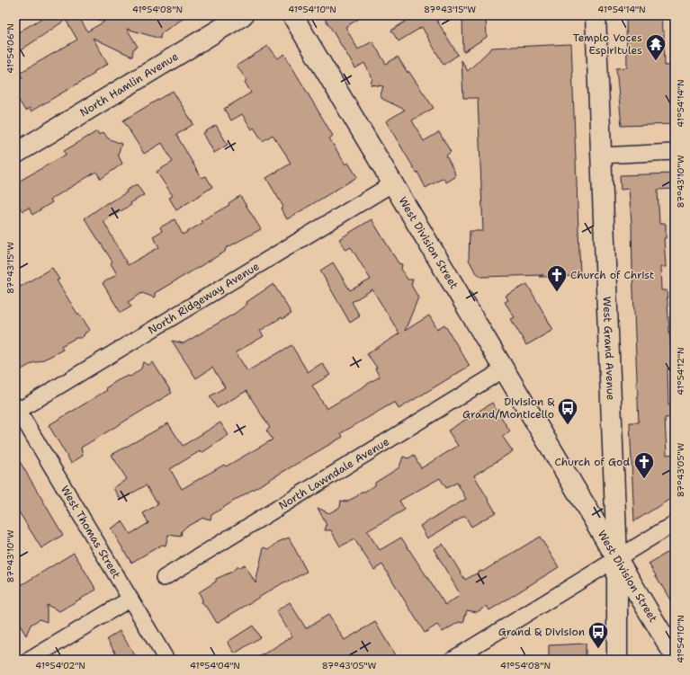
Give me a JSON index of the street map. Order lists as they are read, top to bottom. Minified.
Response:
{"streets":{"main road":["North Hamlin Avenue","West Division Street","West Grand Avenue"],"street":["North Ridgeway Avenue","North Lawndale Avenue","West Thomas Street"]},"crossings":[["West Division Street","North Ridgeway Avenue"],["West Division Street","West Grand Avenue"],["West Division Street","North Lawndale Avenue"],["North Ridgeway Avenue","West Thomas Street"]],"places":{"temple":["Templo Voces Espiritules"],"church":["Church of Christ","Church of God"],"bus stop":["Division & Grand/Monticello","Grand & Division"]},"coordinates":["41°54'08\"N","41°54'10\"N","87°43'15\"W","41°54'14\"N","41°54'06\"N","87°43'10\"W","41°54'12\"N","87°43'05\"W","41°54'02\"N","41°54'04\"N"]}
